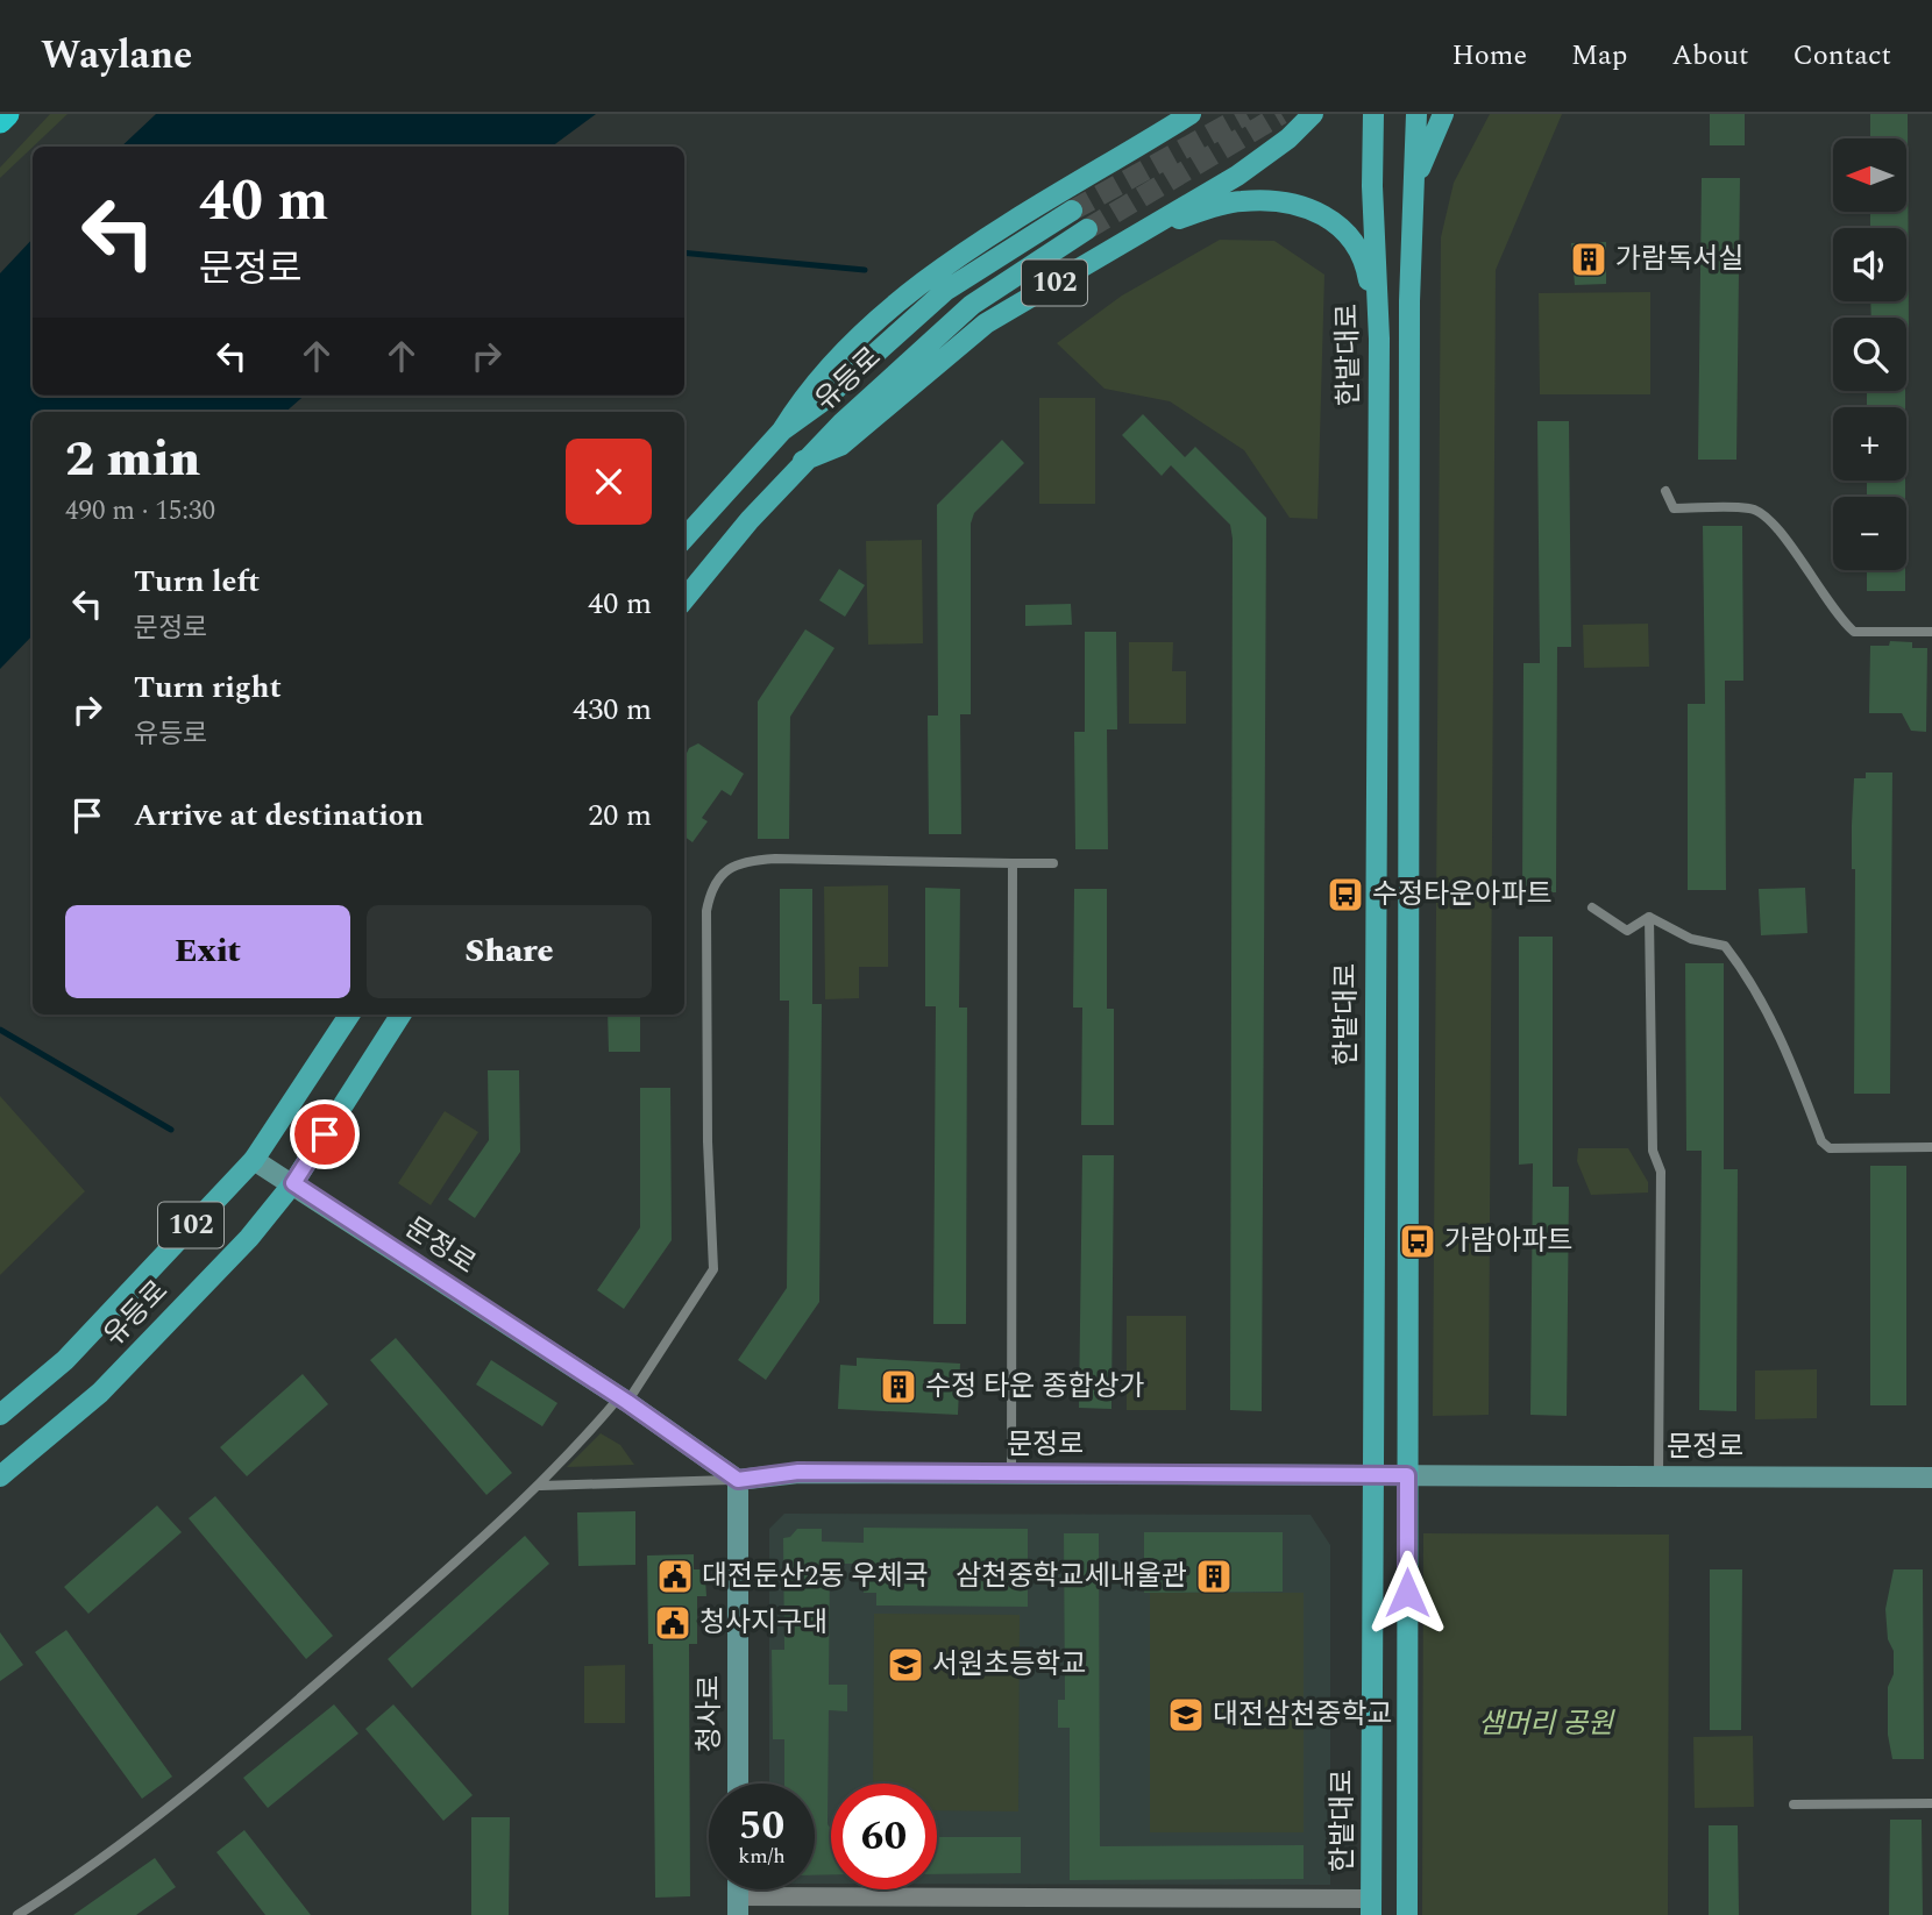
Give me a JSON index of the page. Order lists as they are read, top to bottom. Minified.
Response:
{"streets":{"main road":["102","한밭대로","유등로","문정로","청사로"]},"crossings":[["102","유등로"],["한밭대로","문정로"],["유등로","문정로"],["문정로","청사로"]],"parks":["샘머리 공원"],"places":{"building":["가람독서실","수정 타운 종합상가","삼천중학교세내울관"],"bus stop":["수정타운아파트","가람아파트"],"public building":["대전둔산2동 우체국","청사지구대"],"school or university":["서원초등학교","대전삼천중학교"]},"north":"left","page":{"header":"Waylane","nav":["Home","Map","About","Contact"],"map_buttons":["+","−"],"turn":["40 m","문정로"],"heading":["2 min","490 m · 15:30"],"list":[{"name":"Turn left","note":"문정로","value":"40 m"},{"name":"Turn right","note":"유등로","value":"430 m"},{"name":"Arrive at destination","value":"20 m"}],"buttons":["Exit","Share"],"speed":"50 km/h","limit":"60"}}
